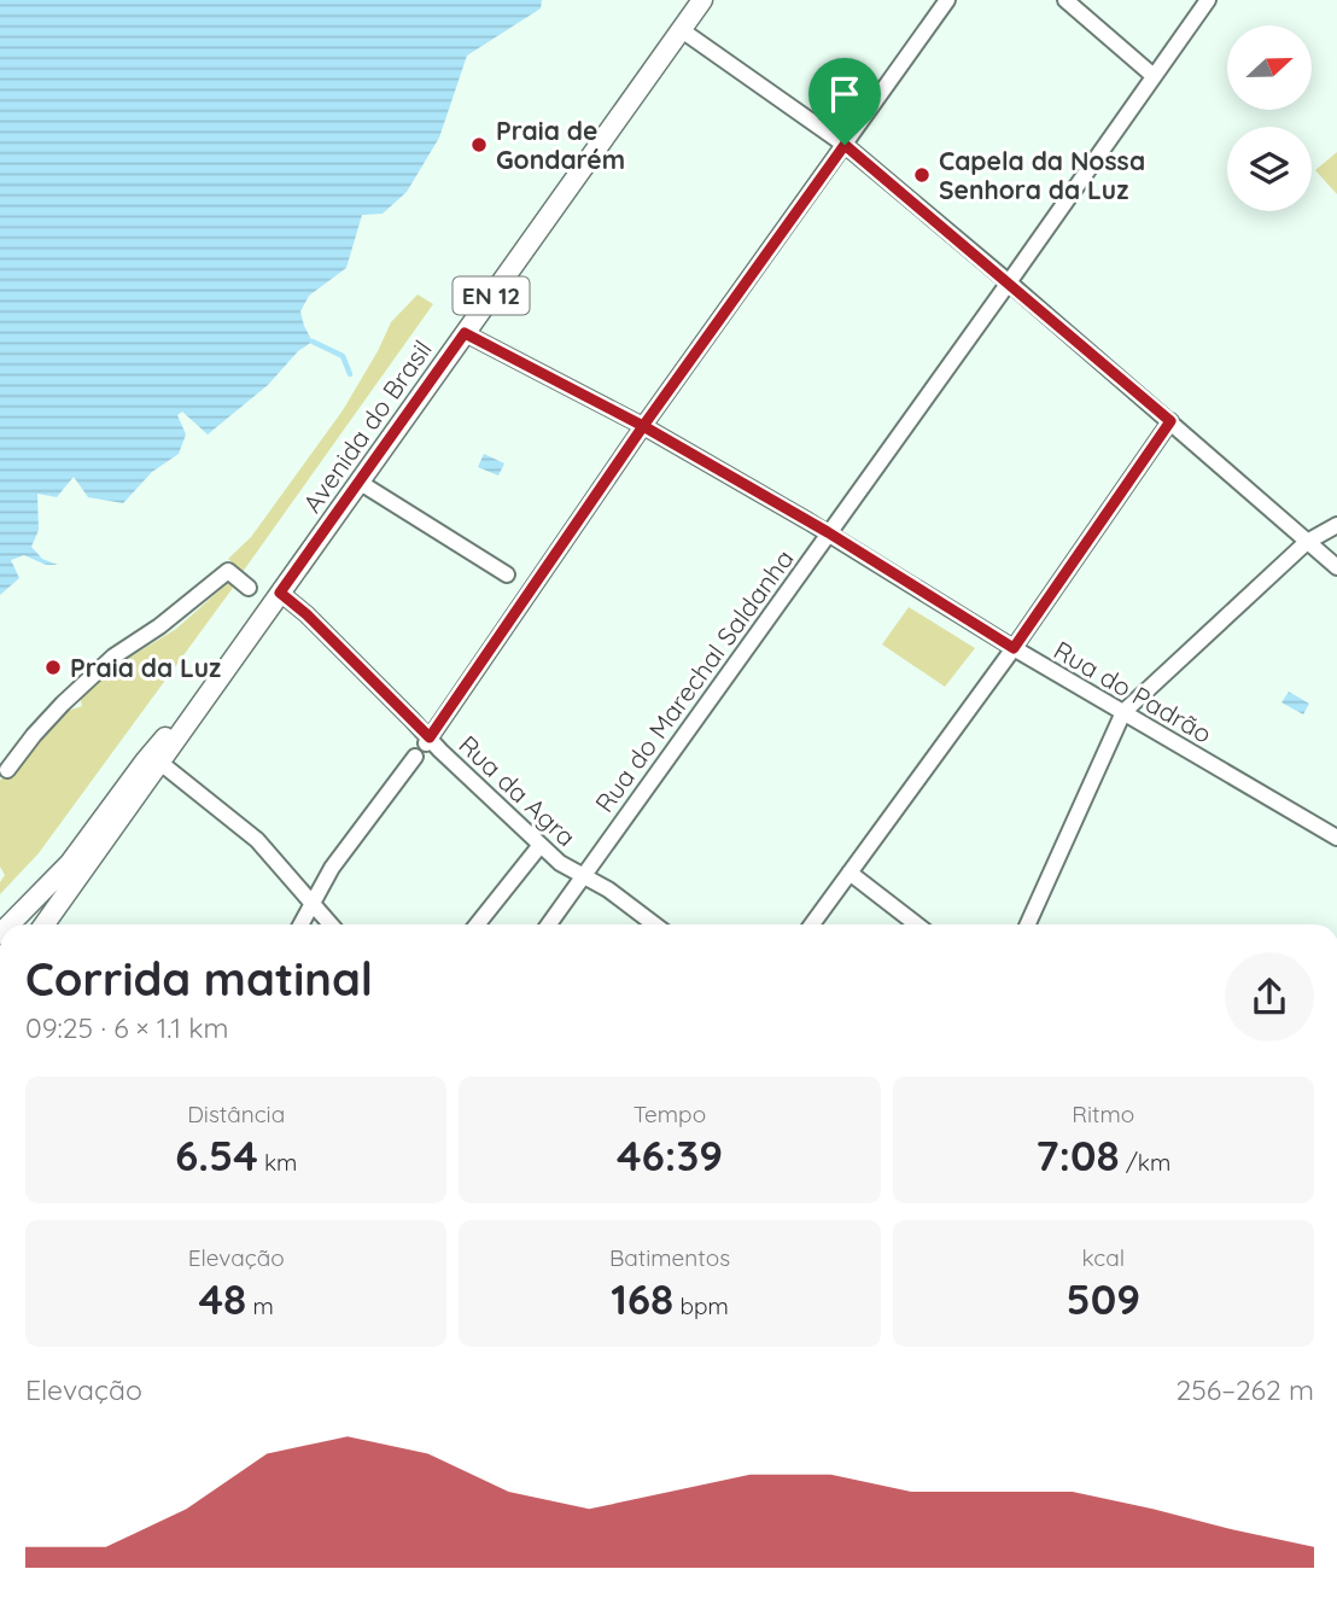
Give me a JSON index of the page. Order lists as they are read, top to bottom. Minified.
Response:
{"streets":{"main road":["EN 12","Avenida do Brasil"],"street":["Rua do Marechal Saldanha","Rua do Padrão","Rua da Agra"]},"crossings":[["Avenida do Brasil","Rua do Padrão"],["Avenida do Brasil","Rua da Agra"],["Rua do Marechal Saldanha","Rua do Padrão"],["Rua do Marechal Saldanha","Rua da Agra"]],"places":["Praia de Gondarém","Capela da Nossa Senhora da Luz","Praia da Luz"],"north":"right","page":{"heading":["Corrida matinal","09:25 · 6 × 1.1 km"],"stats":[["Distância","6.54 km"],["Tempo","46:39"],["Ritmo","7:08 /km"],["Elevação","48 m"],["Batimentos","168 bpm"],["kcal","509"]],"chart":["Elevação","256–262 m"]}}
